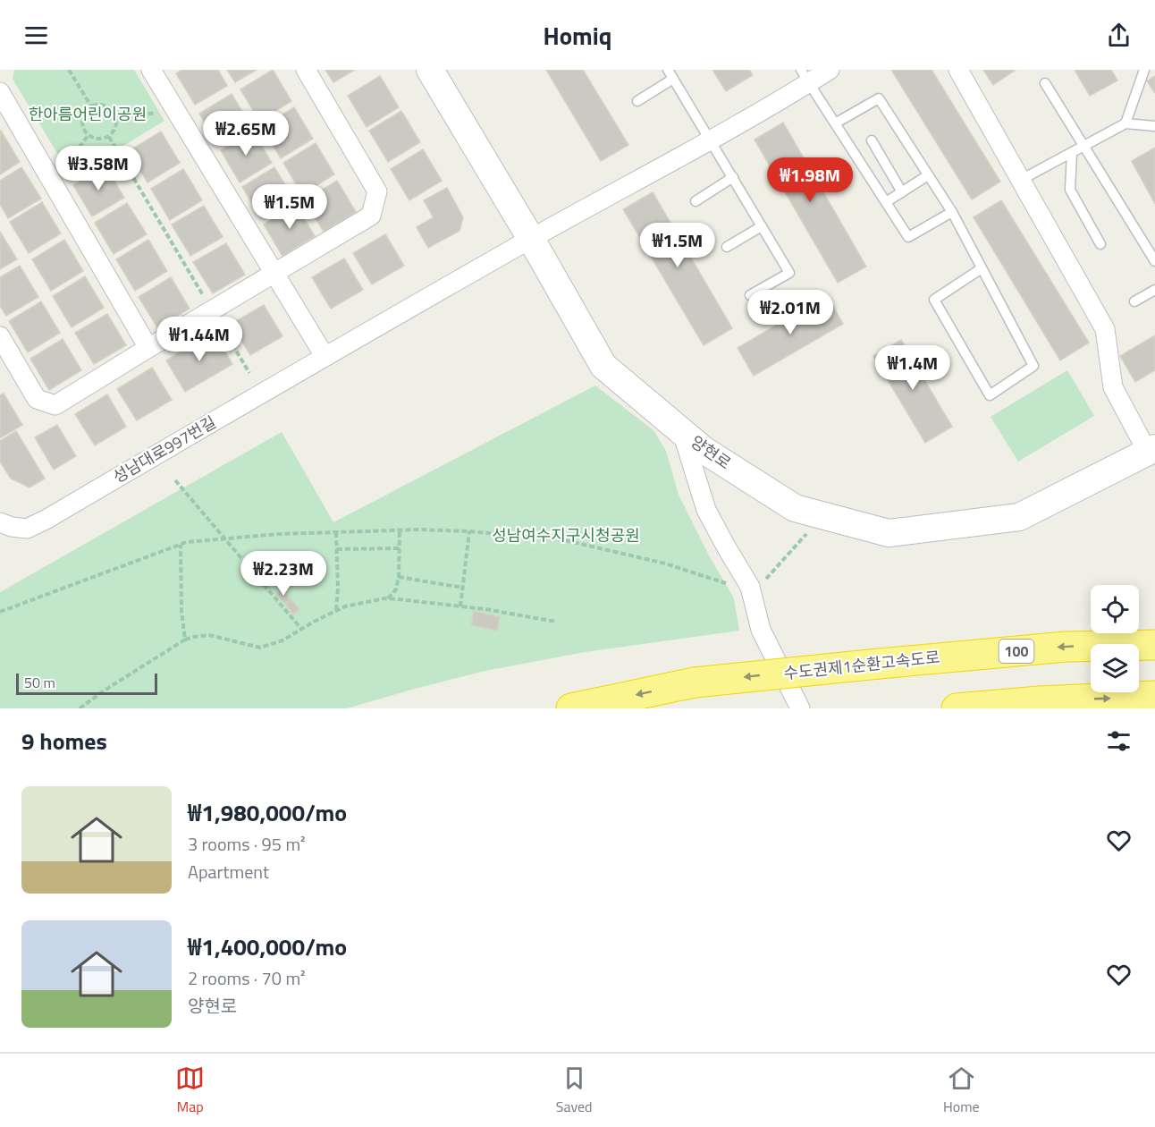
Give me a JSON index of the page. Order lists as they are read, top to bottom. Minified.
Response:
{"streets":{"highway":["100","수도권제1순환고속도로"],"main road":["양현로"],"street":["성남대로997번길"]},"crossings":[["성남대로997번길","양현로"]],"parks":["한아름어린이공원","성남여수지구시청공원"],"scale_bar":"50 m","page":{"header":"Homiq","price":["₩2.65M","₩3.58M","₩1.98M","₩1.5M","₩1.5M","₩2.01M","₩1.44M","₩1.4M","₩2.23M"],"scale":"50 m","heading":"9 homes","list":[{"name":"₩1,980,000/mo","note":"3 rooms · 95 m² · Apartment"},{"name":"₩1,400,000/mo","note":"2 rooms · 70 m² · 양현로"}],"tabs":["Map","Saved","Home"]}}
